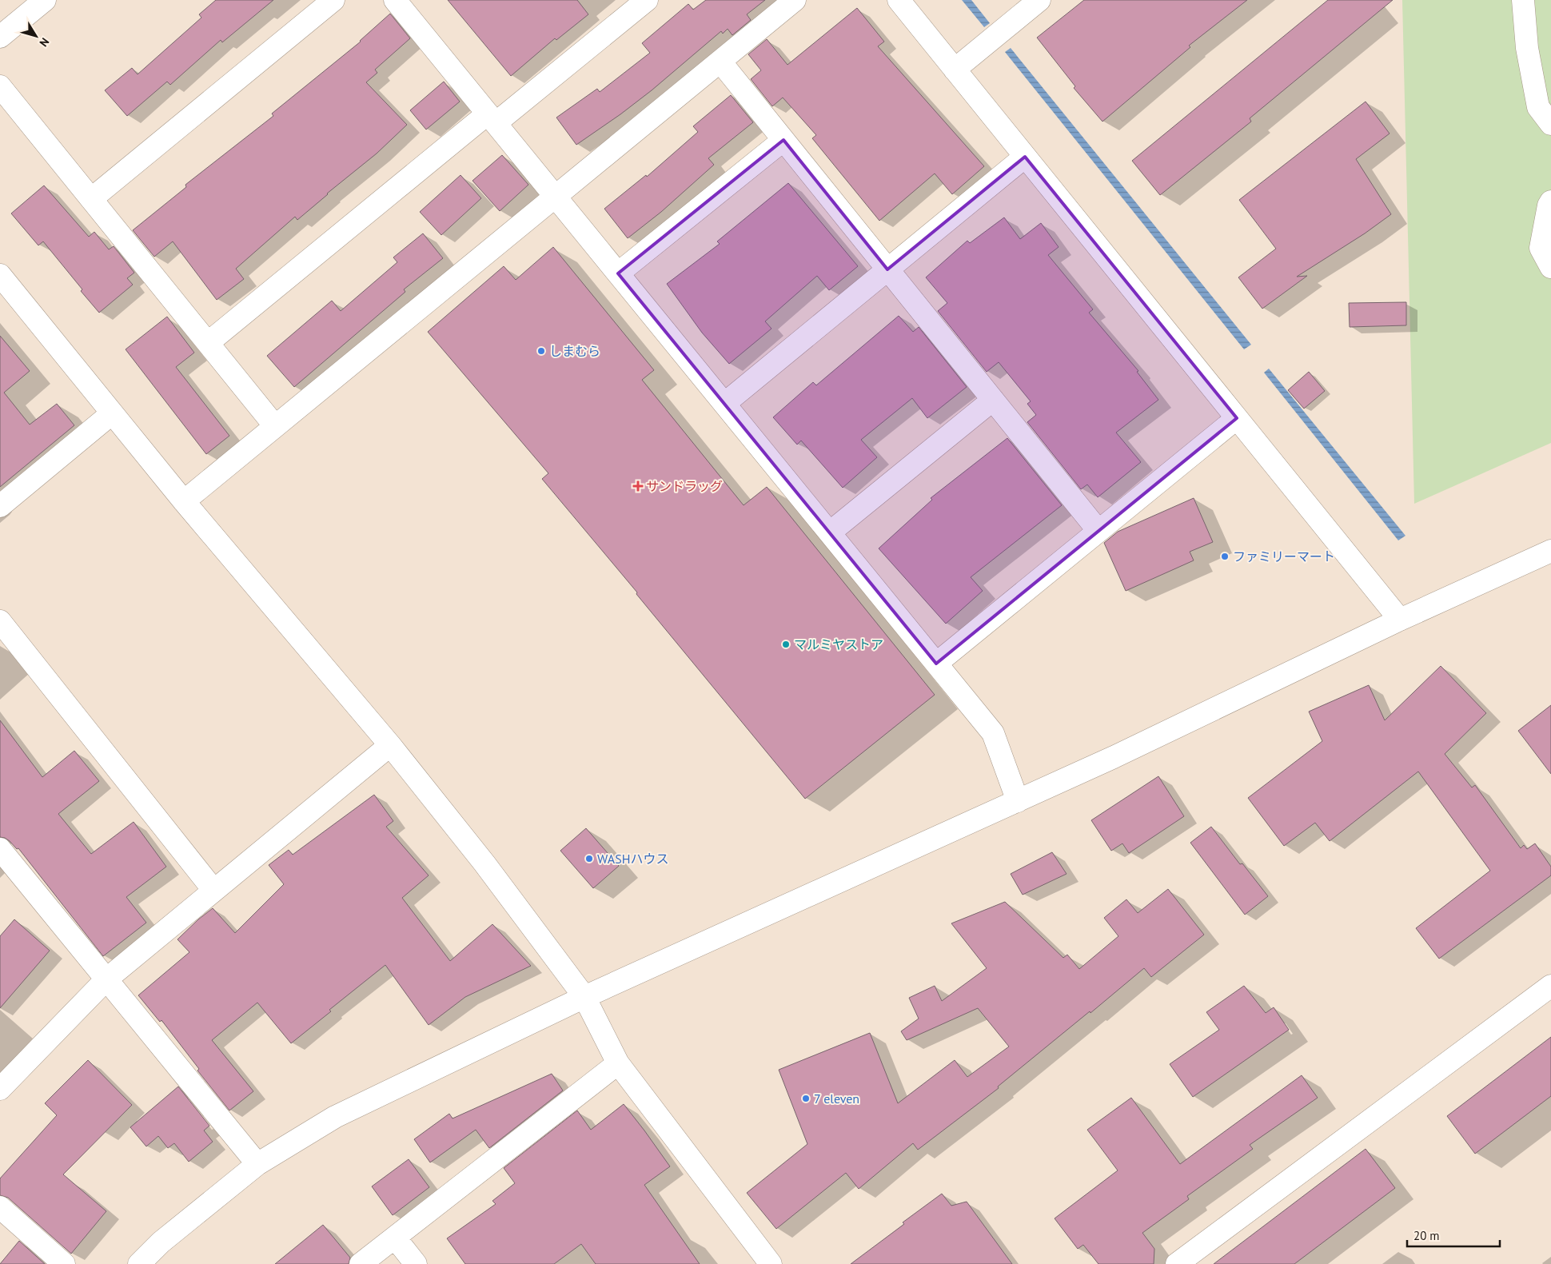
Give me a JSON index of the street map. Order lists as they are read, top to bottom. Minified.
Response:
{"places":{"other":["しまむら","ファミリーマート","マルミヤストア","WASHハウス","7 eleven"],"health":["サンドラッグ"]},"scale_bar":"20 m","north":"bottom right"}
